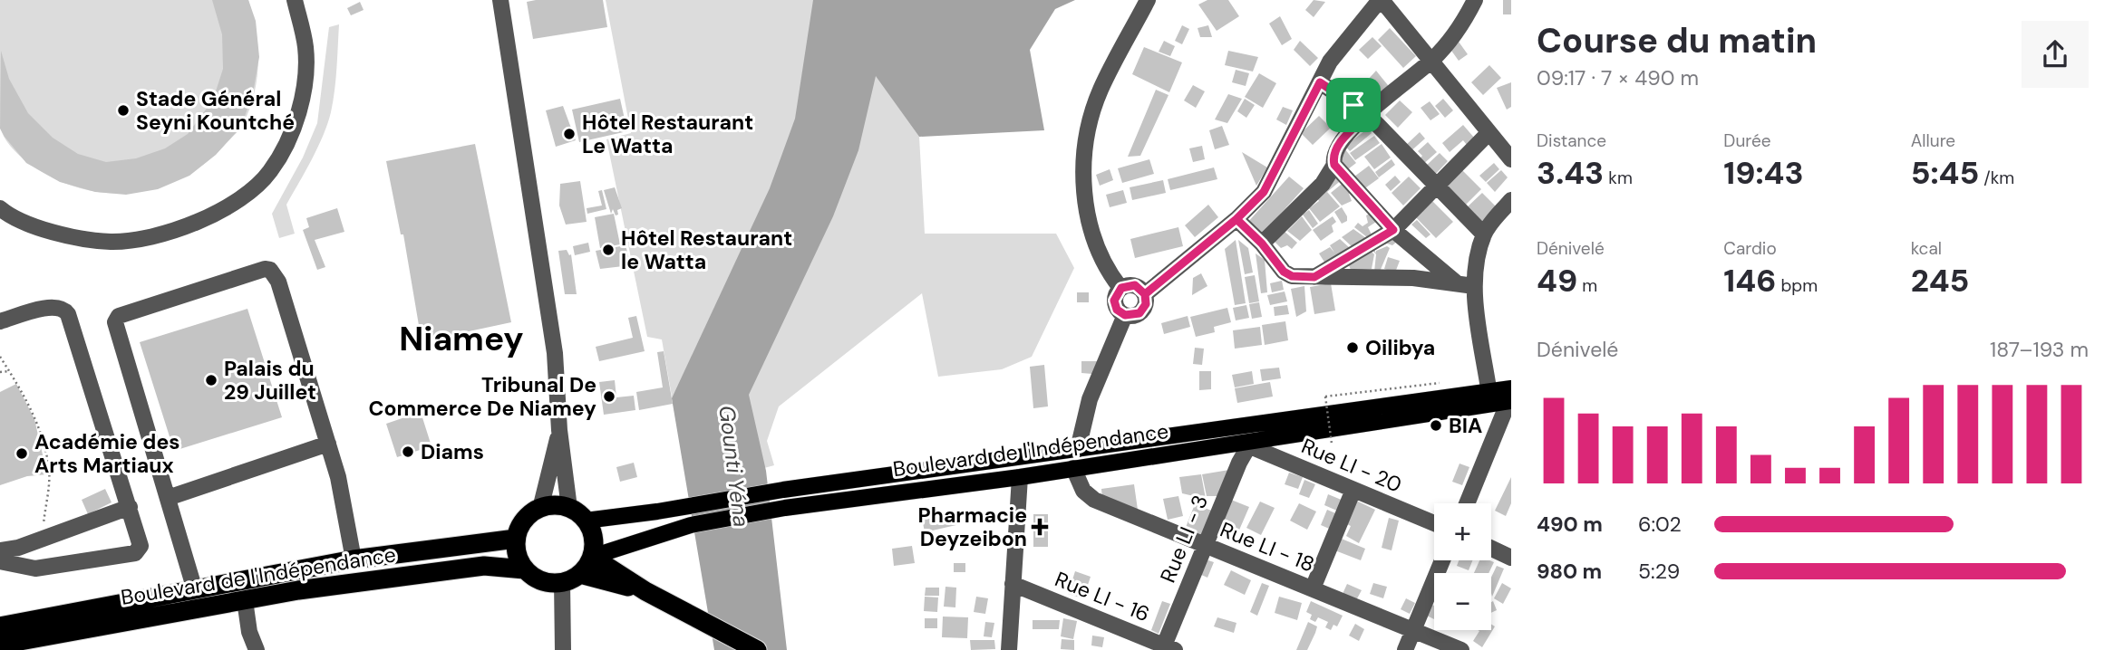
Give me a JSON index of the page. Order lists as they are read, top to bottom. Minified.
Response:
{"streets":{"highway":["Boulevard de l'Indépendance"],"street":["Rue LI - 20","Rue LI - 3","Rue LI - 18","Rue LI - 16"]},"crossings":[["Boulevard de l'Indépendance","Rue LI - 20"],["Boulevard de l'Indépendance","Rue LI - 3"],["Boulevard de l'Indépendance","Rue LI - 18"],["Rue LI - 20","Rue LI - 3"],["Rue LI - 3","Rue LI - 18"],["Rue LI - 3","Rue LI - 16"]],"districts":["Niamey"],"water":["Gounti Yéna"],"places":{"other":["Stade Général Seyni Kountché","Hôtel Restaurant Le Watta","Hôtel Restaurant le Watta","Oilibya","Palais du 29 Juillet","Tribunal De Commerce De Niamey","BIA","Diams","Académie des Arts Martiaux"],"health":["Pharmacie Deyzeibon"]},"page":{"heading":["Course du matin","09:17 · 7 × 490 m"],"stats":[["Distance","3.43 km"],["Durée","19:43"],["Allure","5:45 /km"],["Dénivelé","49 m"],["Cardio","146 bpm"],["kcal","245"]],"chart":["Dénivelé","187–193 m"],"list":[{"name":"490 m","note":"6:02"},{"name":"980 m","note":"5:29"}],"map_buttons":["+","−"]}}
